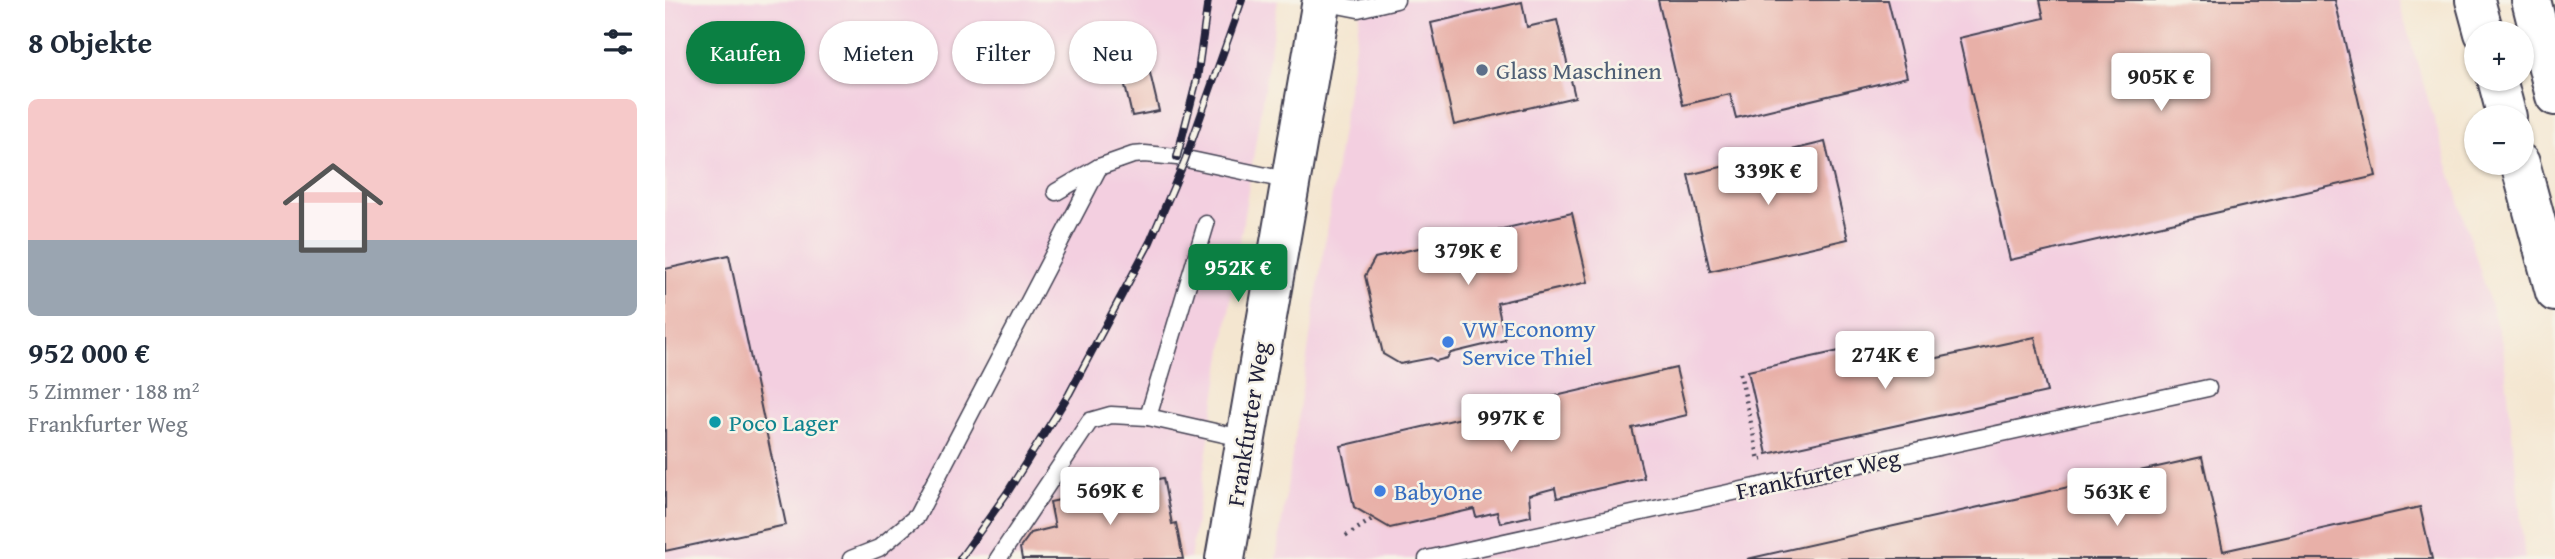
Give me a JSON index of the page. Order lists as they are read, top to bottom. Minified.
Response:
{"streets":{"main road":["Frankfurter Weg"]},"places":["Glass Maschinen","VW Economy Service Thiel","Poco Lager","BabyOne"],"page":{"heading":"8 Objekte","map_buttons":["+","−"],"chip":["Kaufen","Mieten","Filter","Neu"],"price":["905K €","339K €","379K €","952K €","274K €","997K €","569K €","563K €"],"list":[{"name":"952 000 €","note":"5 Zimmer · 188 m² · Frankfurter Weg"}]}}
